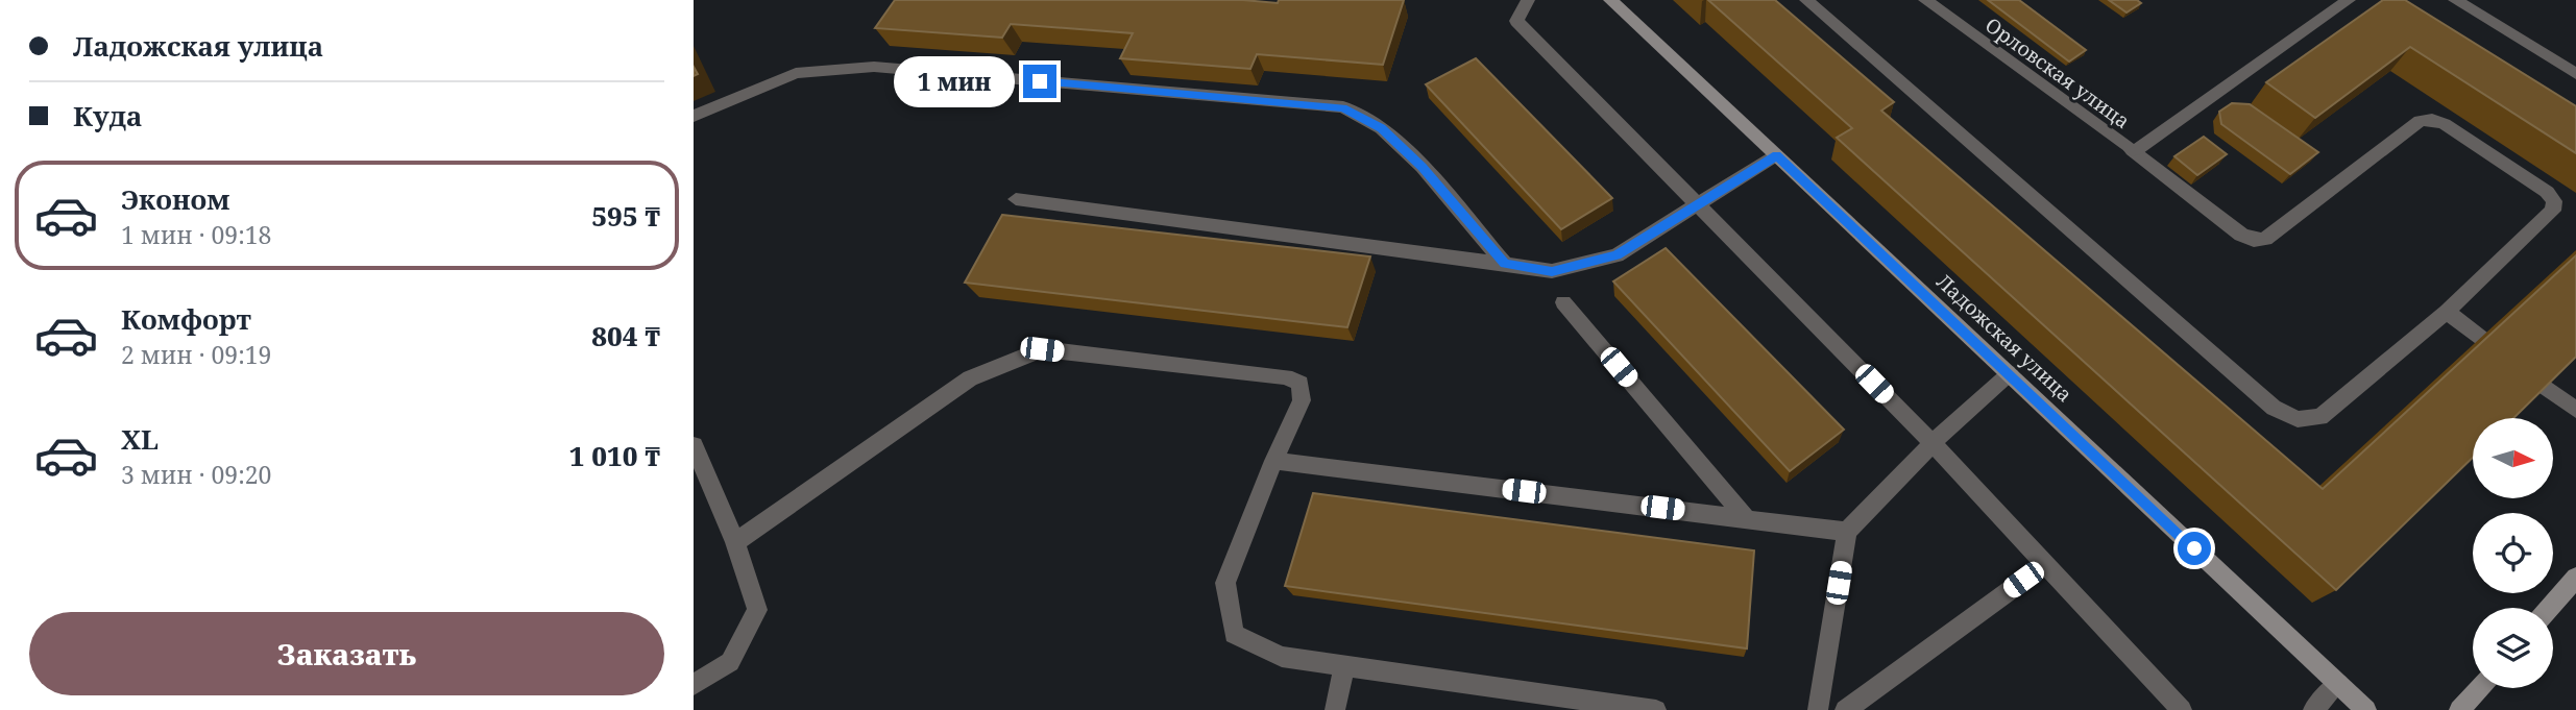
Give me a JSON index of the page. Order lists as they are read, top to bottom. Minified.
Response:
{"streets":{"main road":["Ладожская улица"],"street":["Орловская улица"]},"north":"right","page":{"banner":["Ладожская улица","Куда"],"bubble":"1 мин","list":[{"name":"Эконом","note":"1 мин · 09:18","value":"595 ₸"},{"name":"Комфорт","note":"2 мин · 09:19","value":"804 ₸"},{"name":"XL","note":"3 мин · 09:20","value":"1 010 ₸"}],"buttons":"Заказать"}}
